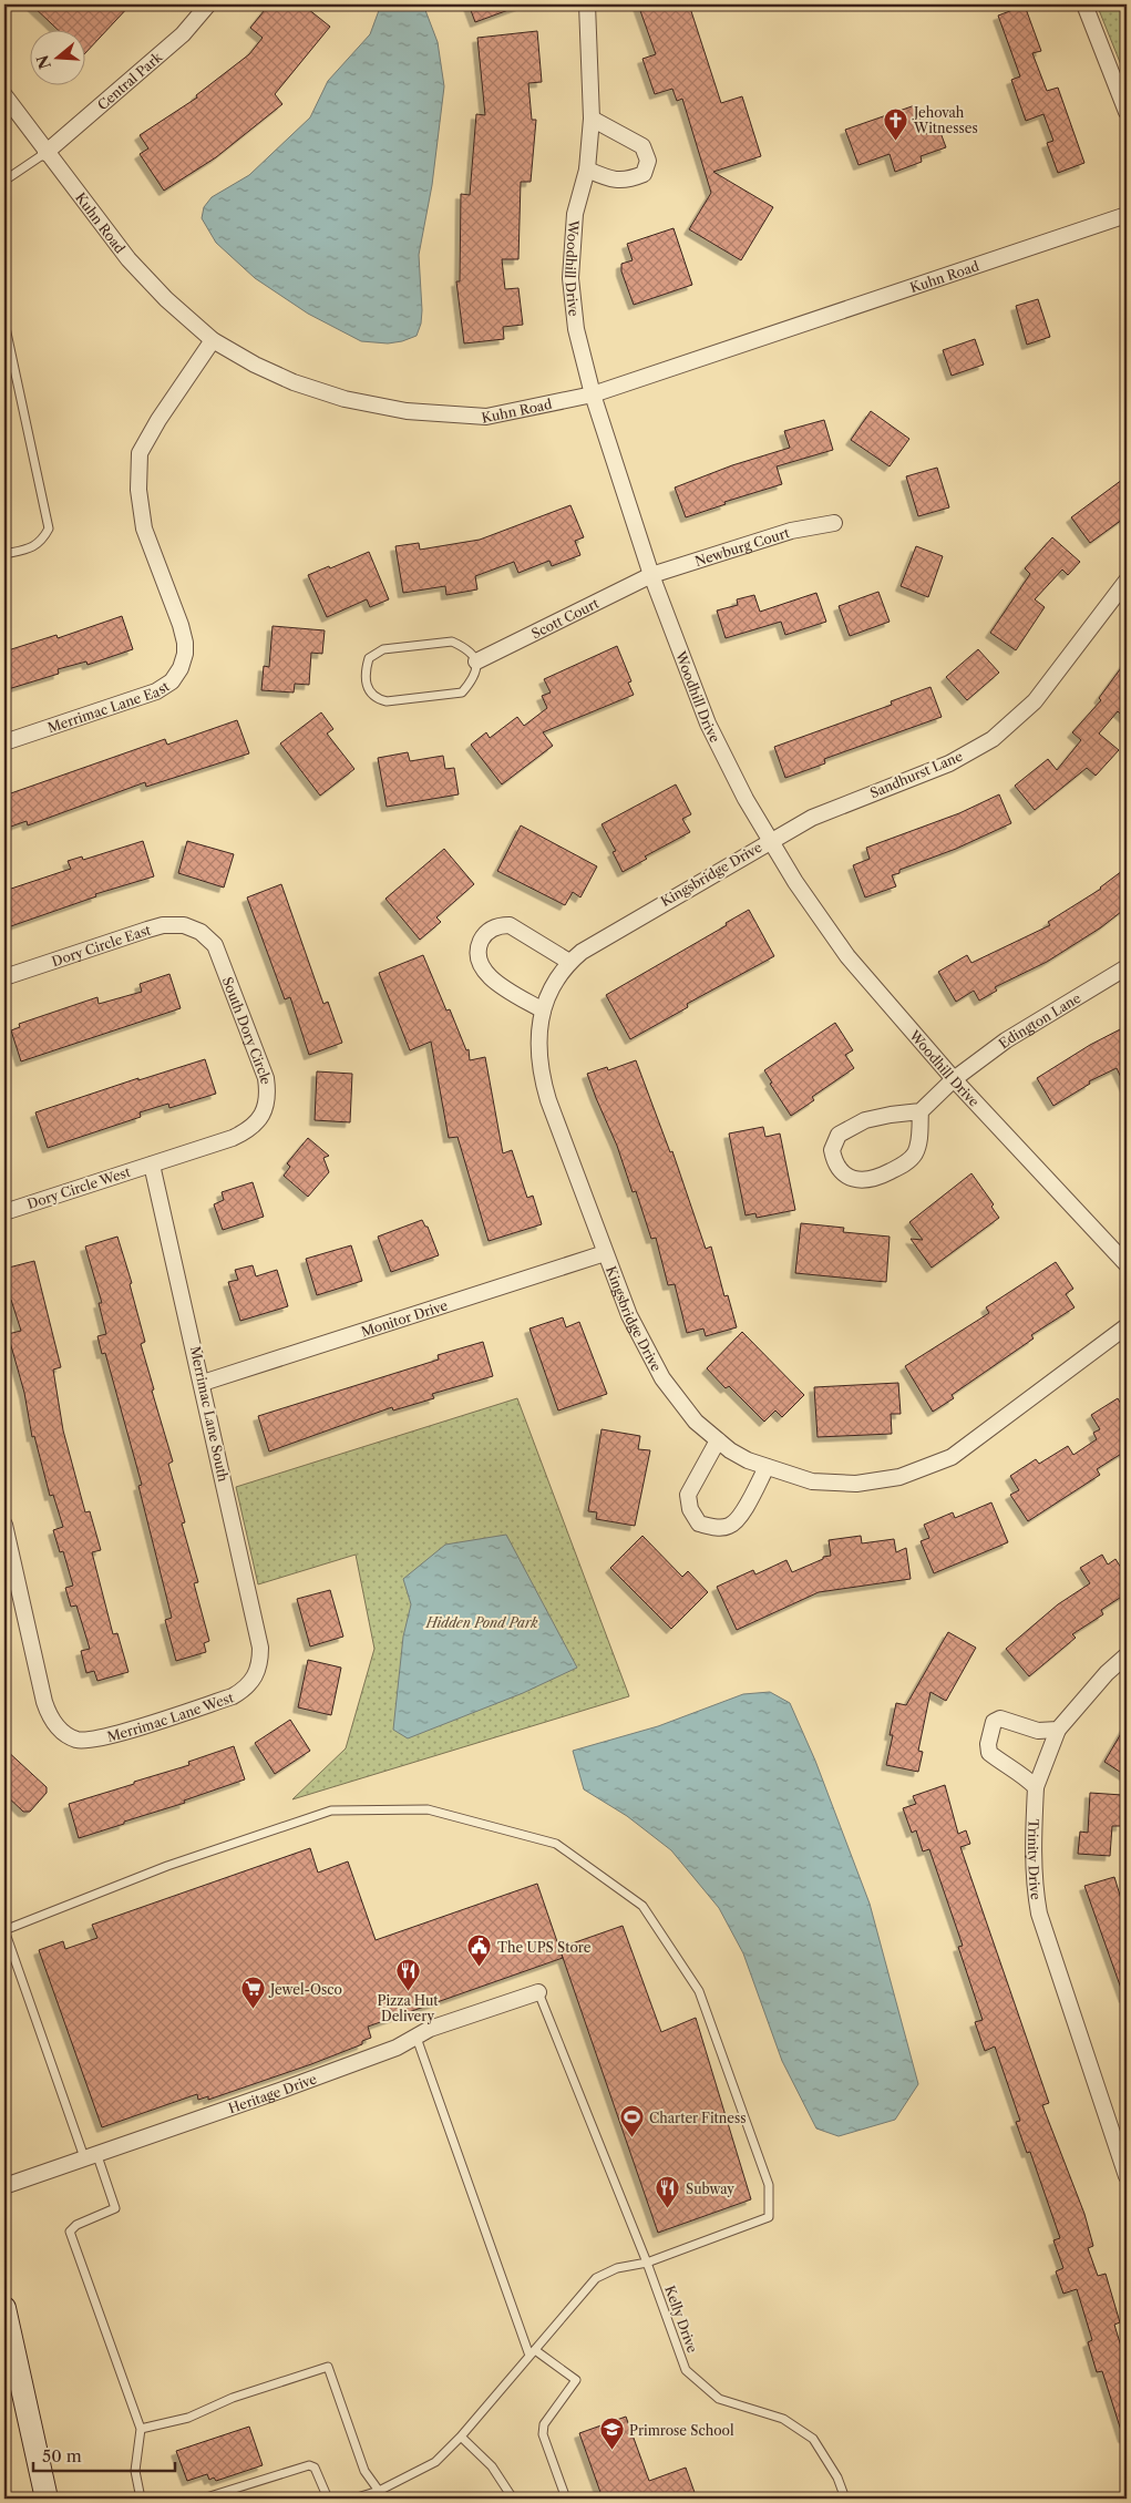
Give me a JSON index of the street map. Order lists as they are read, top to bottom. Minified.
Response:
{"streets":{"street":["Central Park","Kuhn Road","Woodhill Drive","Newburg Court","Scott Court","Merrimac Lane East","Sandhurst Lane","Kingsbridge Drive","Dory Circle East","Edington Lane","South Dory Circle","Dory Circle West","Monitor Drive","Merrimac Lane South","Merrimac Lane West","Trinity Drive","Heritage Drive"],"lane":["Kelly Drive"]},"crossings":[["Central Park","Kuhn Road"],["Kuhn Road","Woodhill Drive"],["Kuhn Road","Merrimac Lane East"],["Woodhill Drive","Newburg Court"],["Woodhill Drive","Scott Court"],["Woodhill Drive","Sandhurst Lane"],["Woodhill Drive","Kingsbridge Drive"],["Woodhill Drive","Edington Lane"],["Newburg Court","Scott Court"],["Sandhurst Lane","Kingsbridge Drive"],["Kingsbridge Drive","Monitor Drive"],["Dory Circle East","South Dory Circle"],["South Dory Circle","Dory Circle West"],["South Dory Circle","Merrimac Lane South"],["Dory Circle West","Merrimac Lane South"],["Monitor Drive","Merrimac Lane South"],["Merrimac Lane South","Merrimac Lane West"],["Heritage Drive","Kelly Drive"]],"parks":["Hidden Pond Park"],"places":{"church":["Jehovah Witnesses"],"public building":["The UPS Store"],"restaurant":["Pizza Hut Delivery","Subway"],"supermarket":["Jewel-Osco"],"sports":["Charter Fitness"],"school or university":["Primrose School"]},"scale_bar":"50 m","north":"left"}
